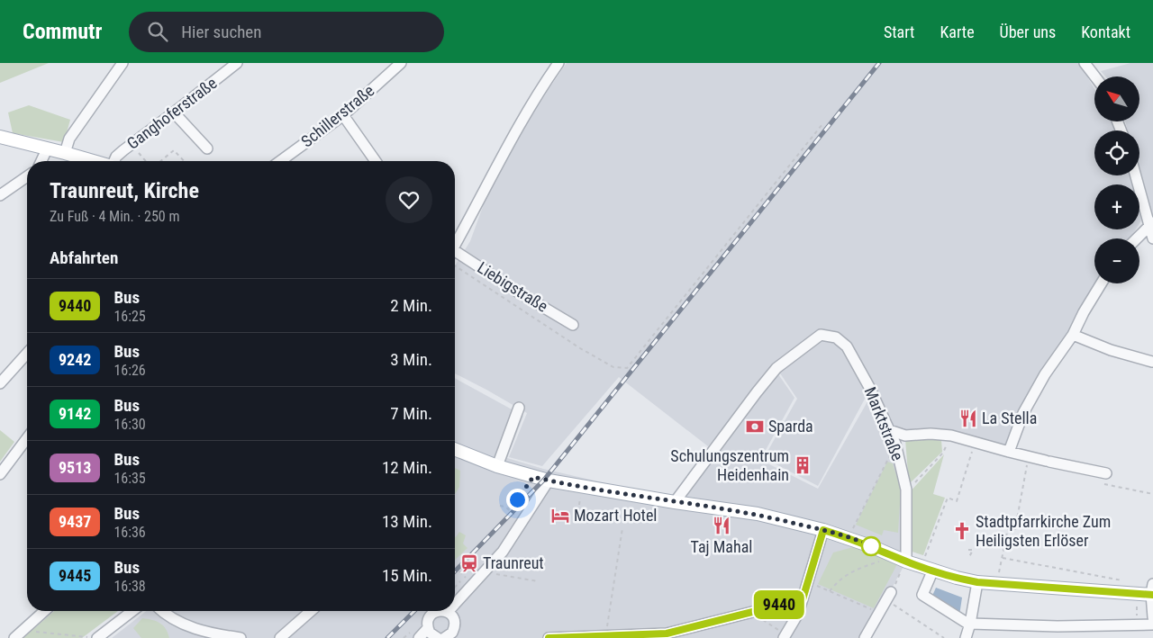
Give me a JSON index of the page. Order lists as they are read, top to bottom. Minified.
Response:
{"streets":{"street":["Ganghoferstraße","Schillerstraße","Liebigstraße","Marktstraße"]},"places":{"restaurant":["La Stella","Taj Mahal"],"bank":["Sparda"],"building":["Schulungszentrum Heidenhain"],"hotel":["Mozart Hotel"],"church":["Stadtpfarrkirche Zum Heiligsten Erlöser"],"station":["Traunreut"]},"lines":["bus line 9440"],"north":"top left","page":{"header":"Commutr","search":"Hier suchen","nav":["Start","Karte","Über uns","Kontakt"],"on_map":"9440","map_buttons":["+","−"],"heading":[["Traunreut, Kirche","Zu Fuß · 4 Min. · 250 m"],"Abfahrten"],"list":[{"mark":"9440","name":"Bus","note":"16:25","value":"2 Min."},{"mark":"9242","name":"Bus","note":"16:26","value":"3 Min."},{"mark":"9142","name":"Bus","note":"16:30","value":"7 Min."},{"mark":"9513","name":"Bus","note":"16:35","value":"12 Min."},{"mark":"9437","name":"Bus","note":"16:36","value":"13 Min."},{"mark":"9445","name":"Bus","note":"16:38","value":"15 Min."}]}}
